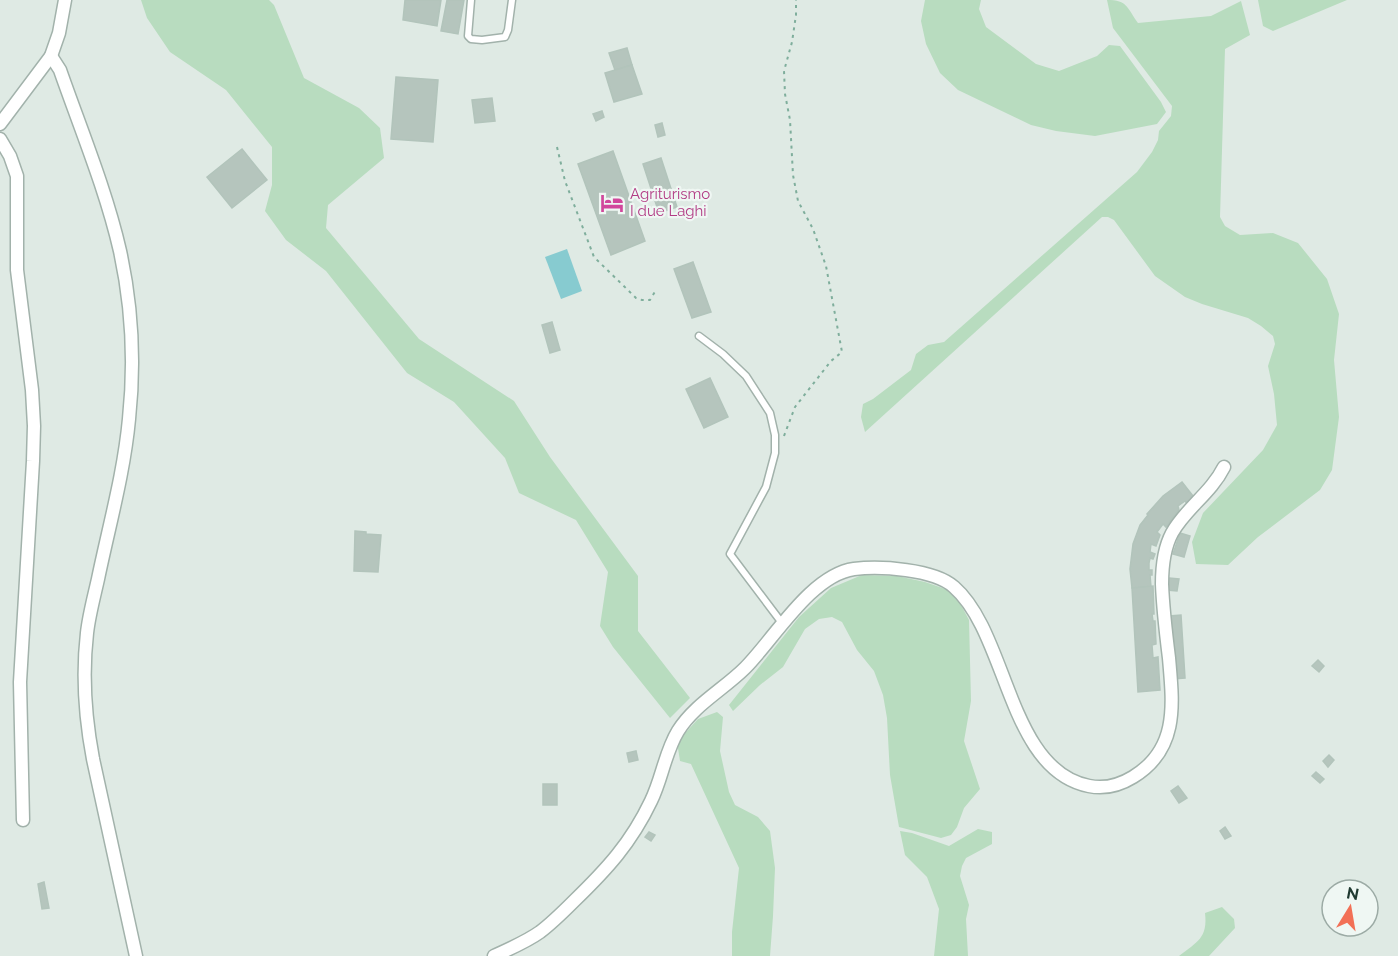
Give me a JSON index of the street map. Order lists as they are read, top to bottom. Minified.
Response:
{"places":{"hotel":["Agriturismo I due Laghi"]},"north":"top"}
